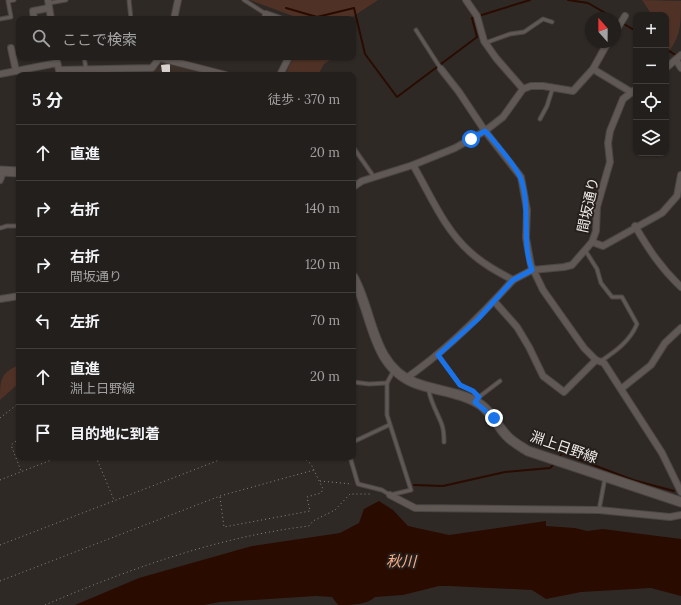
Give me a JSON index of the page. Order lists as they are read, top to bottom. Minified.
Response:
{"streets":{"main road":["淵上日野線"],"street":["間坂通り"]},"crossings":[["間坂通り","淵上日野線"]],"water":["秋川"],"north":"top","page":{"map_buttons":["+","−"],"search":"ここで検索","heading":["5 分","徒歩 · 370 m"],"list":[["直進","20 m"],["右折","140 m"],["右折","間坂通り","120 m"],["左折","70 m"],["直進","淵上日野線","20 m"],"目的地に到着"]}}
